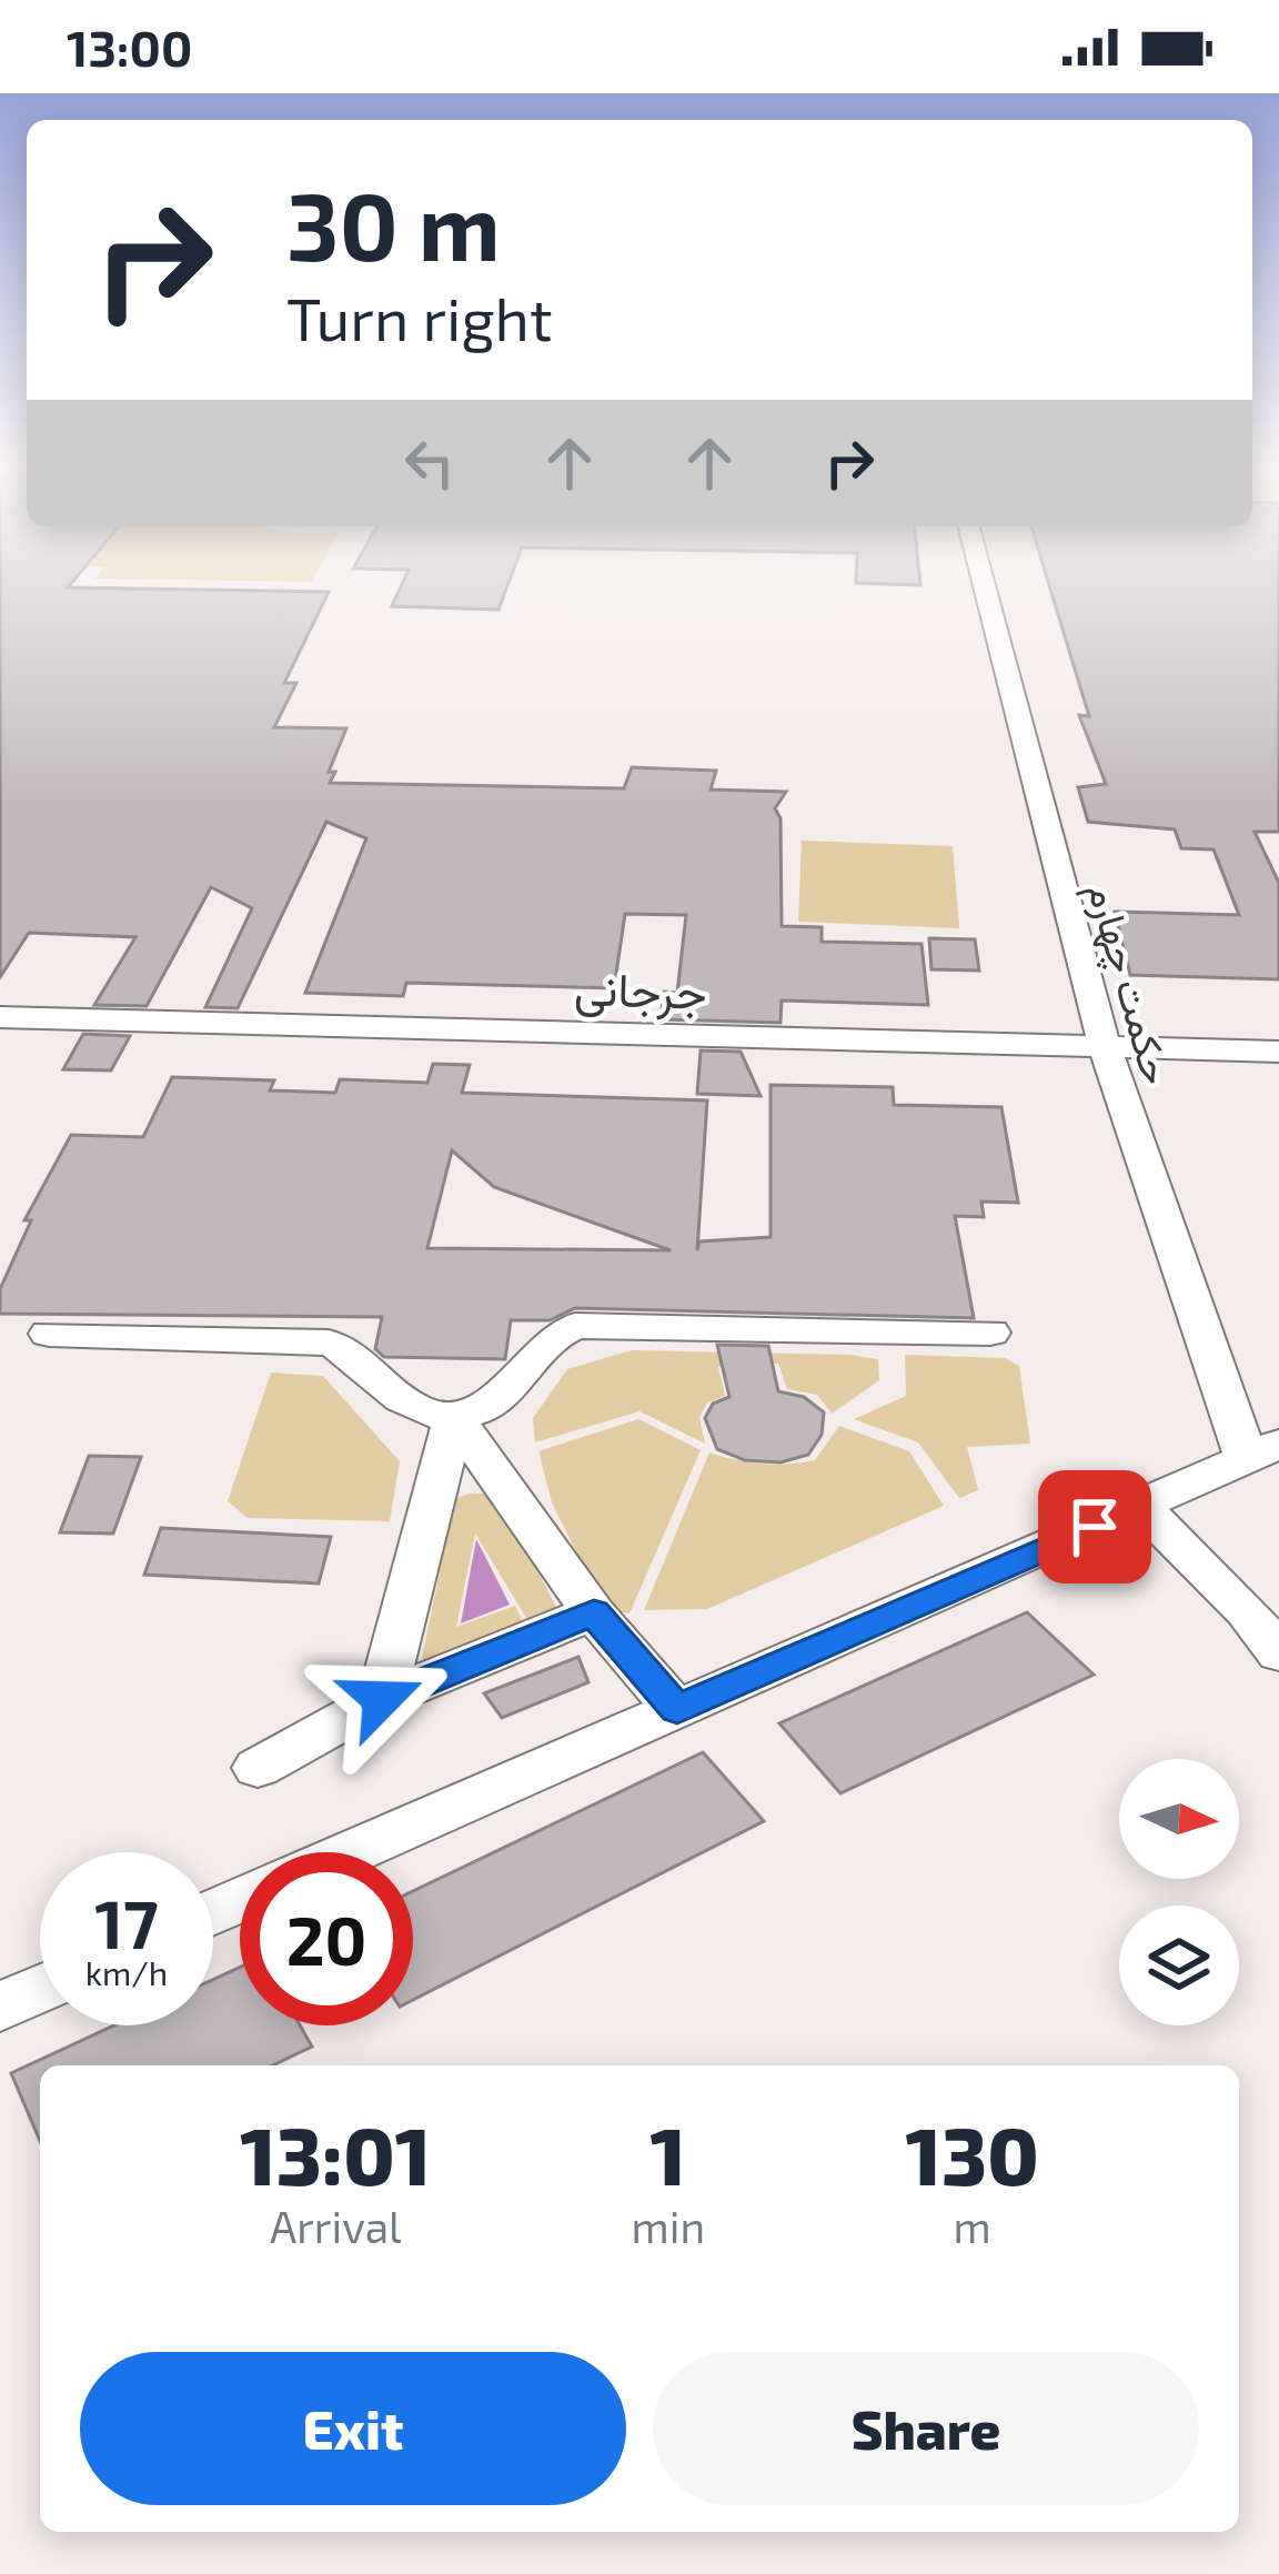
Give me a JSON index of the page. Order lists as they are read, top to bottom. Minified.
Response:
{"streets":{"street":["حکمت چهارم","جرجانی"]},"crossings":[["حکمت چهارم","جرجانی"]],"north":"right","page":{"status":"13:00","turn":["30 m","Turn right"],"speed":"17 km/h","limit":"20","eta":["13:01","Arrival","1","min","130","m"],"buttons":["Exit","Share"]}}
